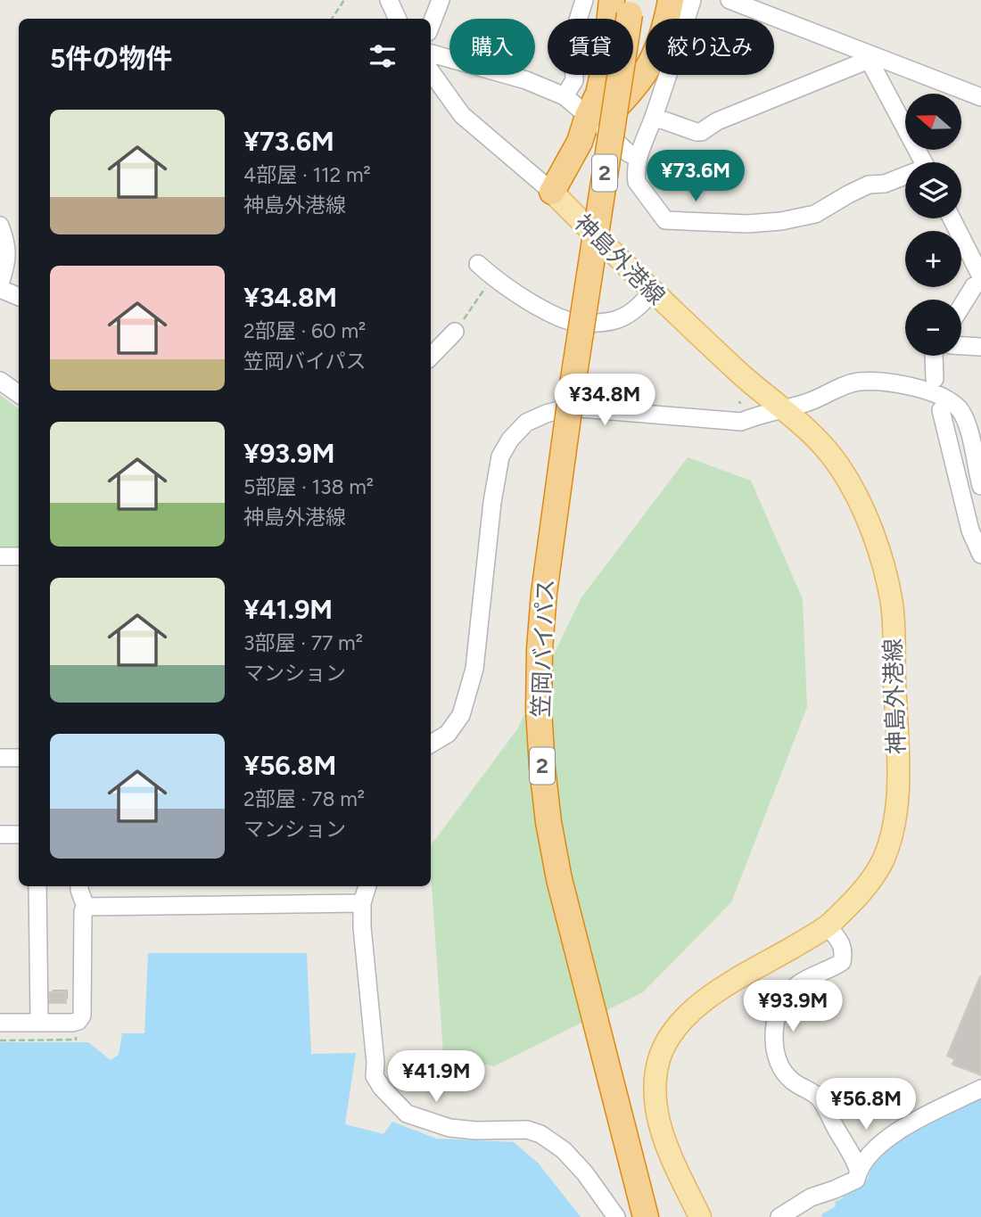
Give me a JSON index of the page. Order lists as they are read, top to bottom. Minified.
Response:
{"streets":{"highway":["2","笠岡バイパス"],"main road":["神島外港線"]},"crossings":[["神島外港線","笠岡バイパス"]],"north":"left","page":{"chip":["購入","賃貸","絞り込み"],"heading":"5件の物件","map_buttons":["+","−"],"list":[{"name":"¥73.6M","note":"4部屋 · 112 m² · 神島外港線"},{"name":"¥34.8M","note":"2部屋 · 60 m² · 笠岡バイパス"},{"name":"¥93.9M","note":"5部屋 · 138 m² · 神島外港線"},{"name":"¥41.9M","note":"3部屋 · 77 m² · マンション"},{"name":"¥56.8M","note":"2部屋 · 78 m² · マンション"}],"price":["¥73.6M","¥34.8M","¥93.9M","¥41.9M","¥56.8M"]}}
